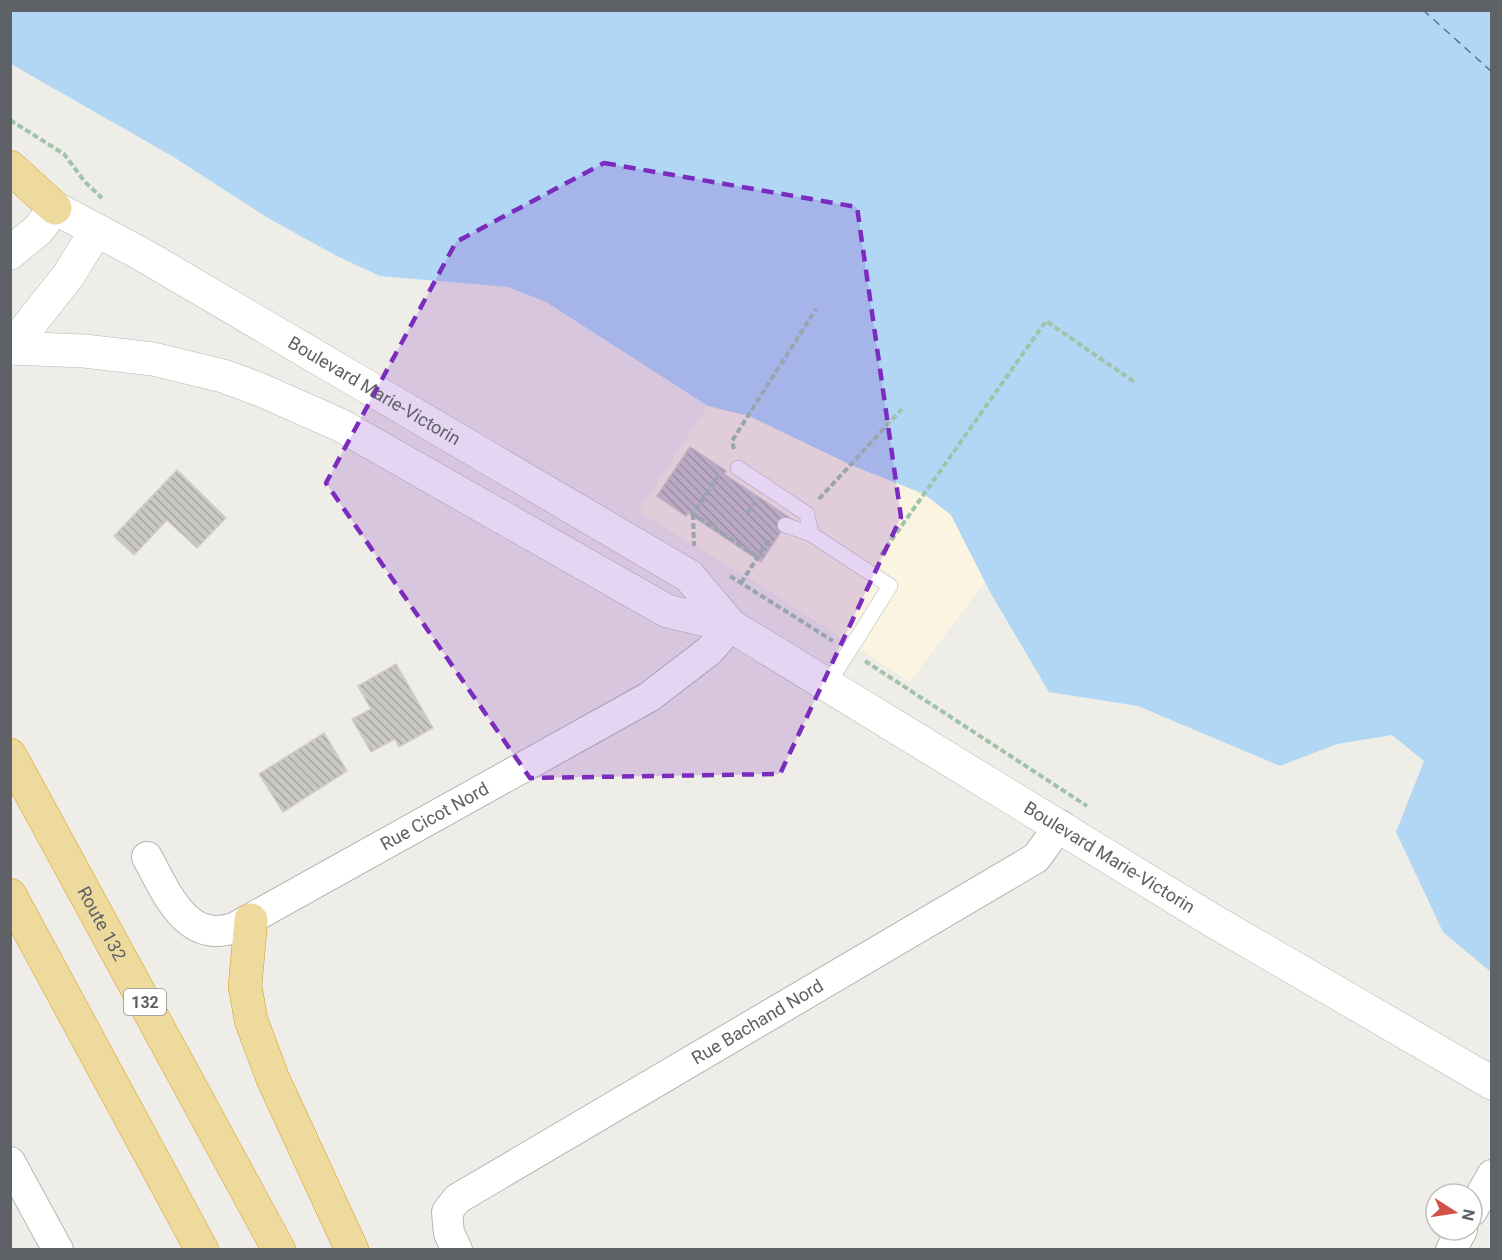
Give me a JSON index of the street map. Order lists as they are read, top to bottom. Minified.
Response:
{"streets":{"highway":["Route 132","132"],"street":["Boulevard Marie-Victorin","Rue Cicot Nord","Rue Bachand Nord"]},"crossings":[["Boulevard Marie-Victorin","Rue Cicot Nord"],["Boulevard Marie-Victorin","Rue Bachand Nord"]],"north":"right"}
